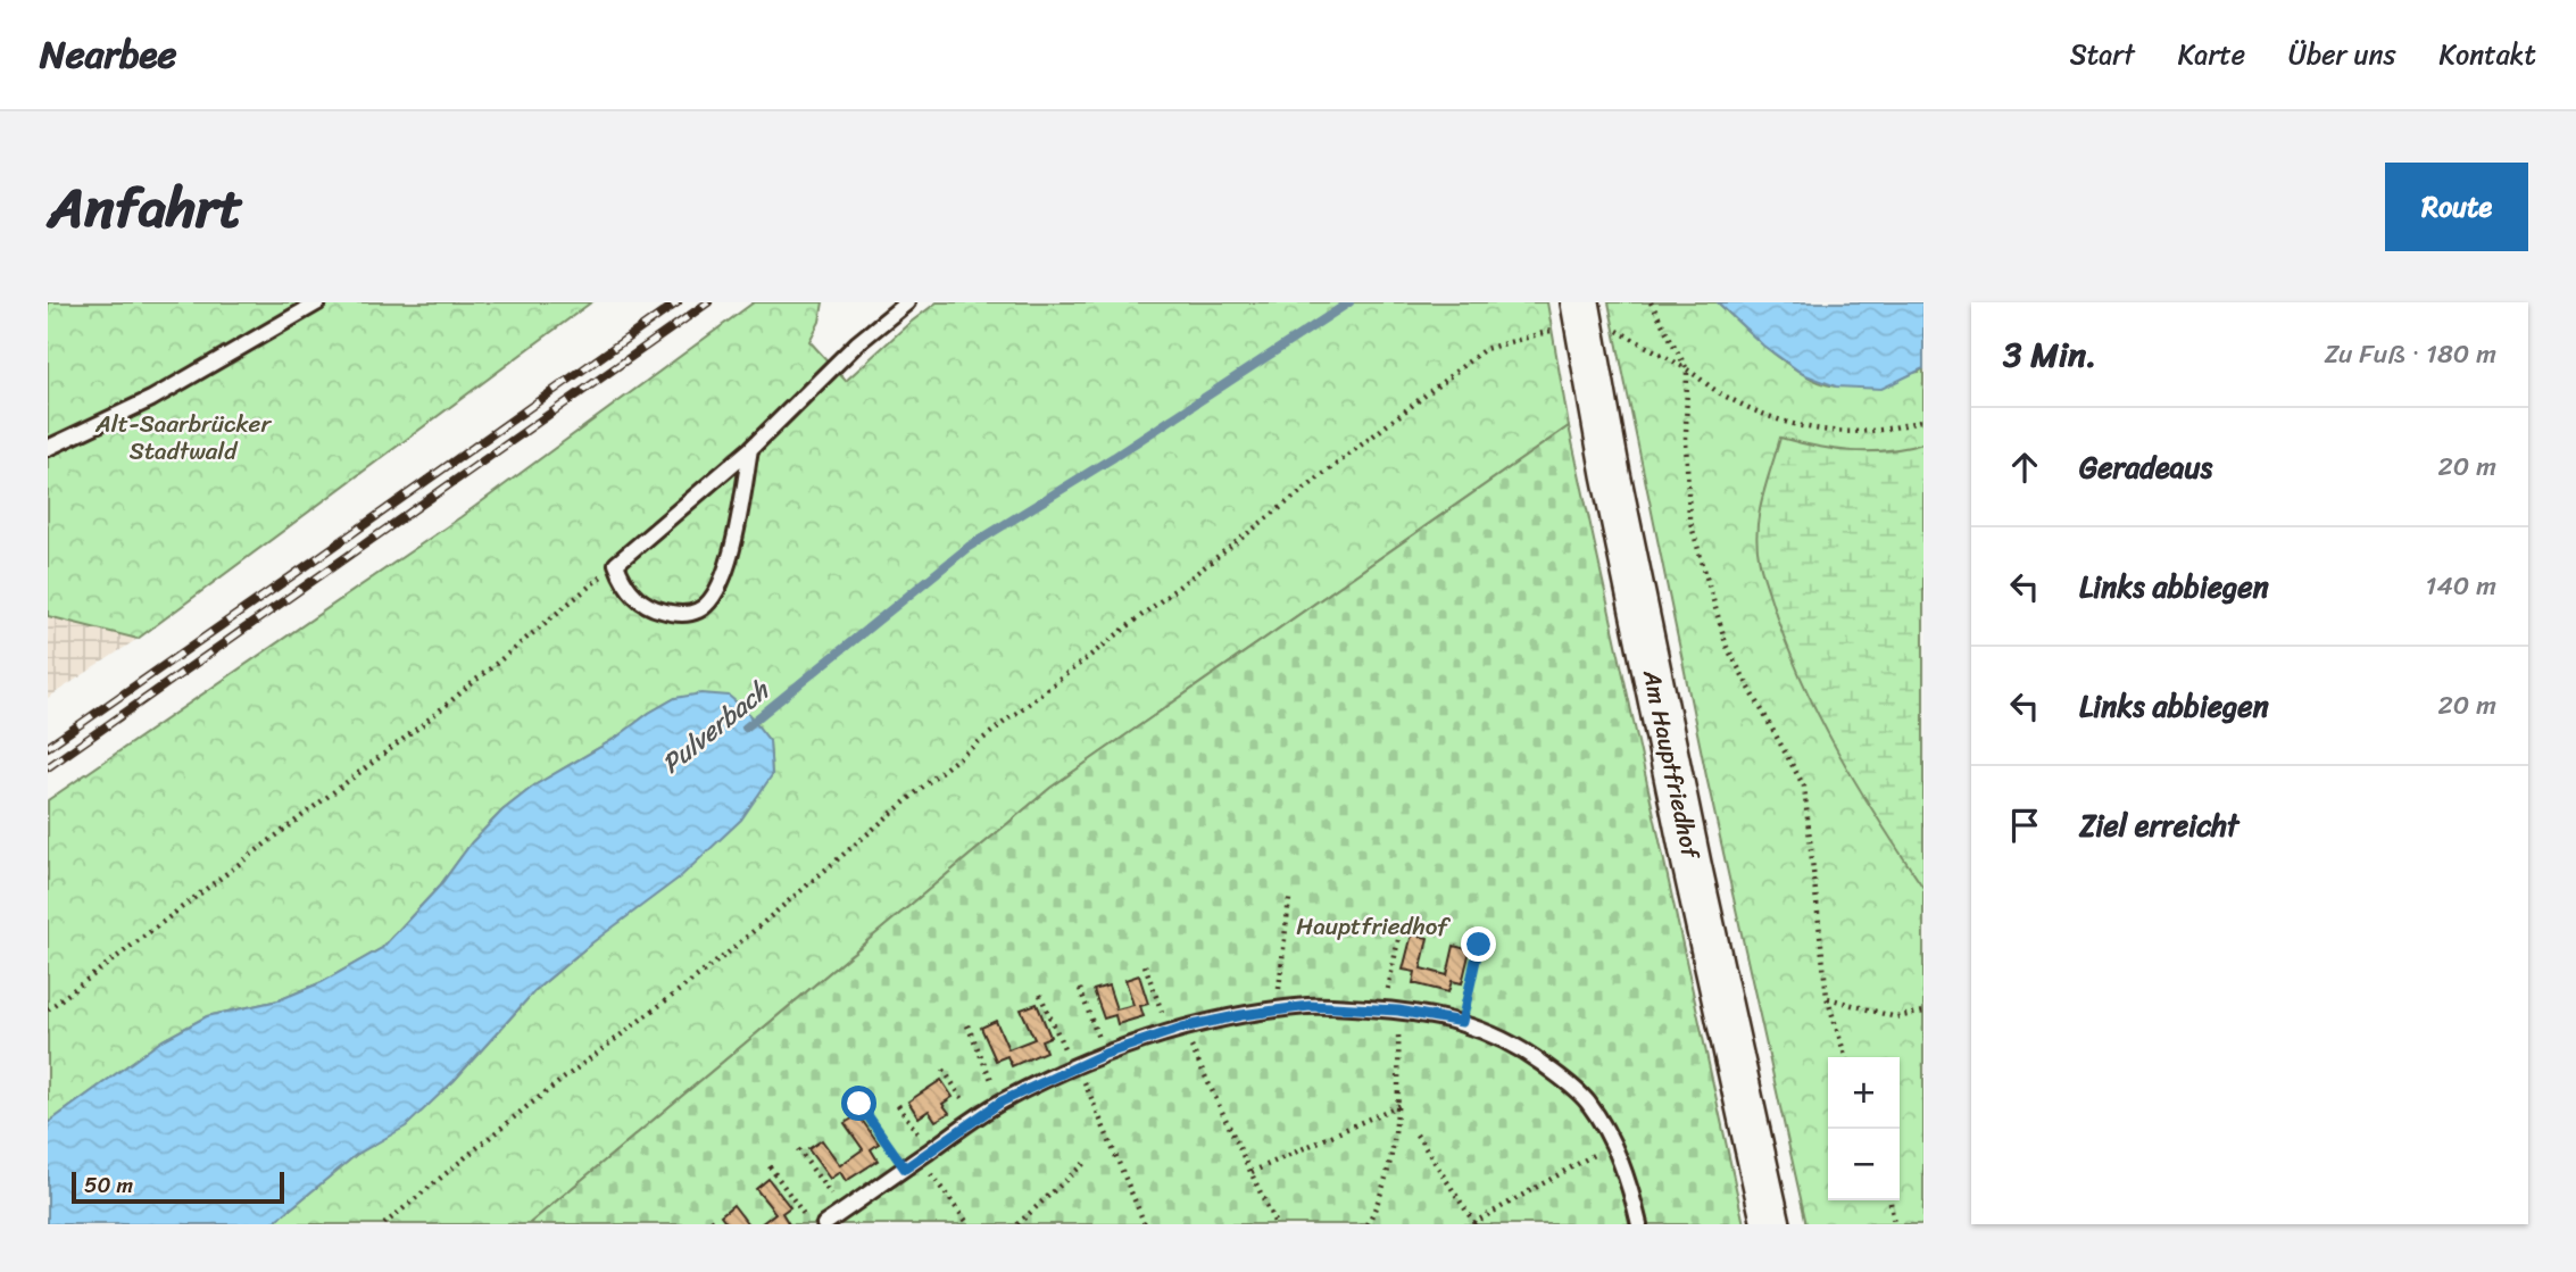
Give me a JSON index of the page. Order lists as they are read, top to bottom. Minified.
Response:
{"streets":{"main road":["Am Hauptfriedhof"]},"water":["Pulverbach"],"parks":["Alt-Saarbrücker Stadtwald","Hauptfriedhof"],"scale_bar":"50 m","page":{"header":"Nearbee","nav":["Start","Karte","Über uns","Kontakt"],"title":"Anfahrt","buttons":"Route","heading":["3 Min.","Zu Fuß · 180 m"],"list":[["Geradeaus","20 m"],["Links abbiegen","140 m"],["Links abbiegen","20 m"],"Ziel erreicht"],"map_buttons":["+","−"],"scale":"50 m"}}
